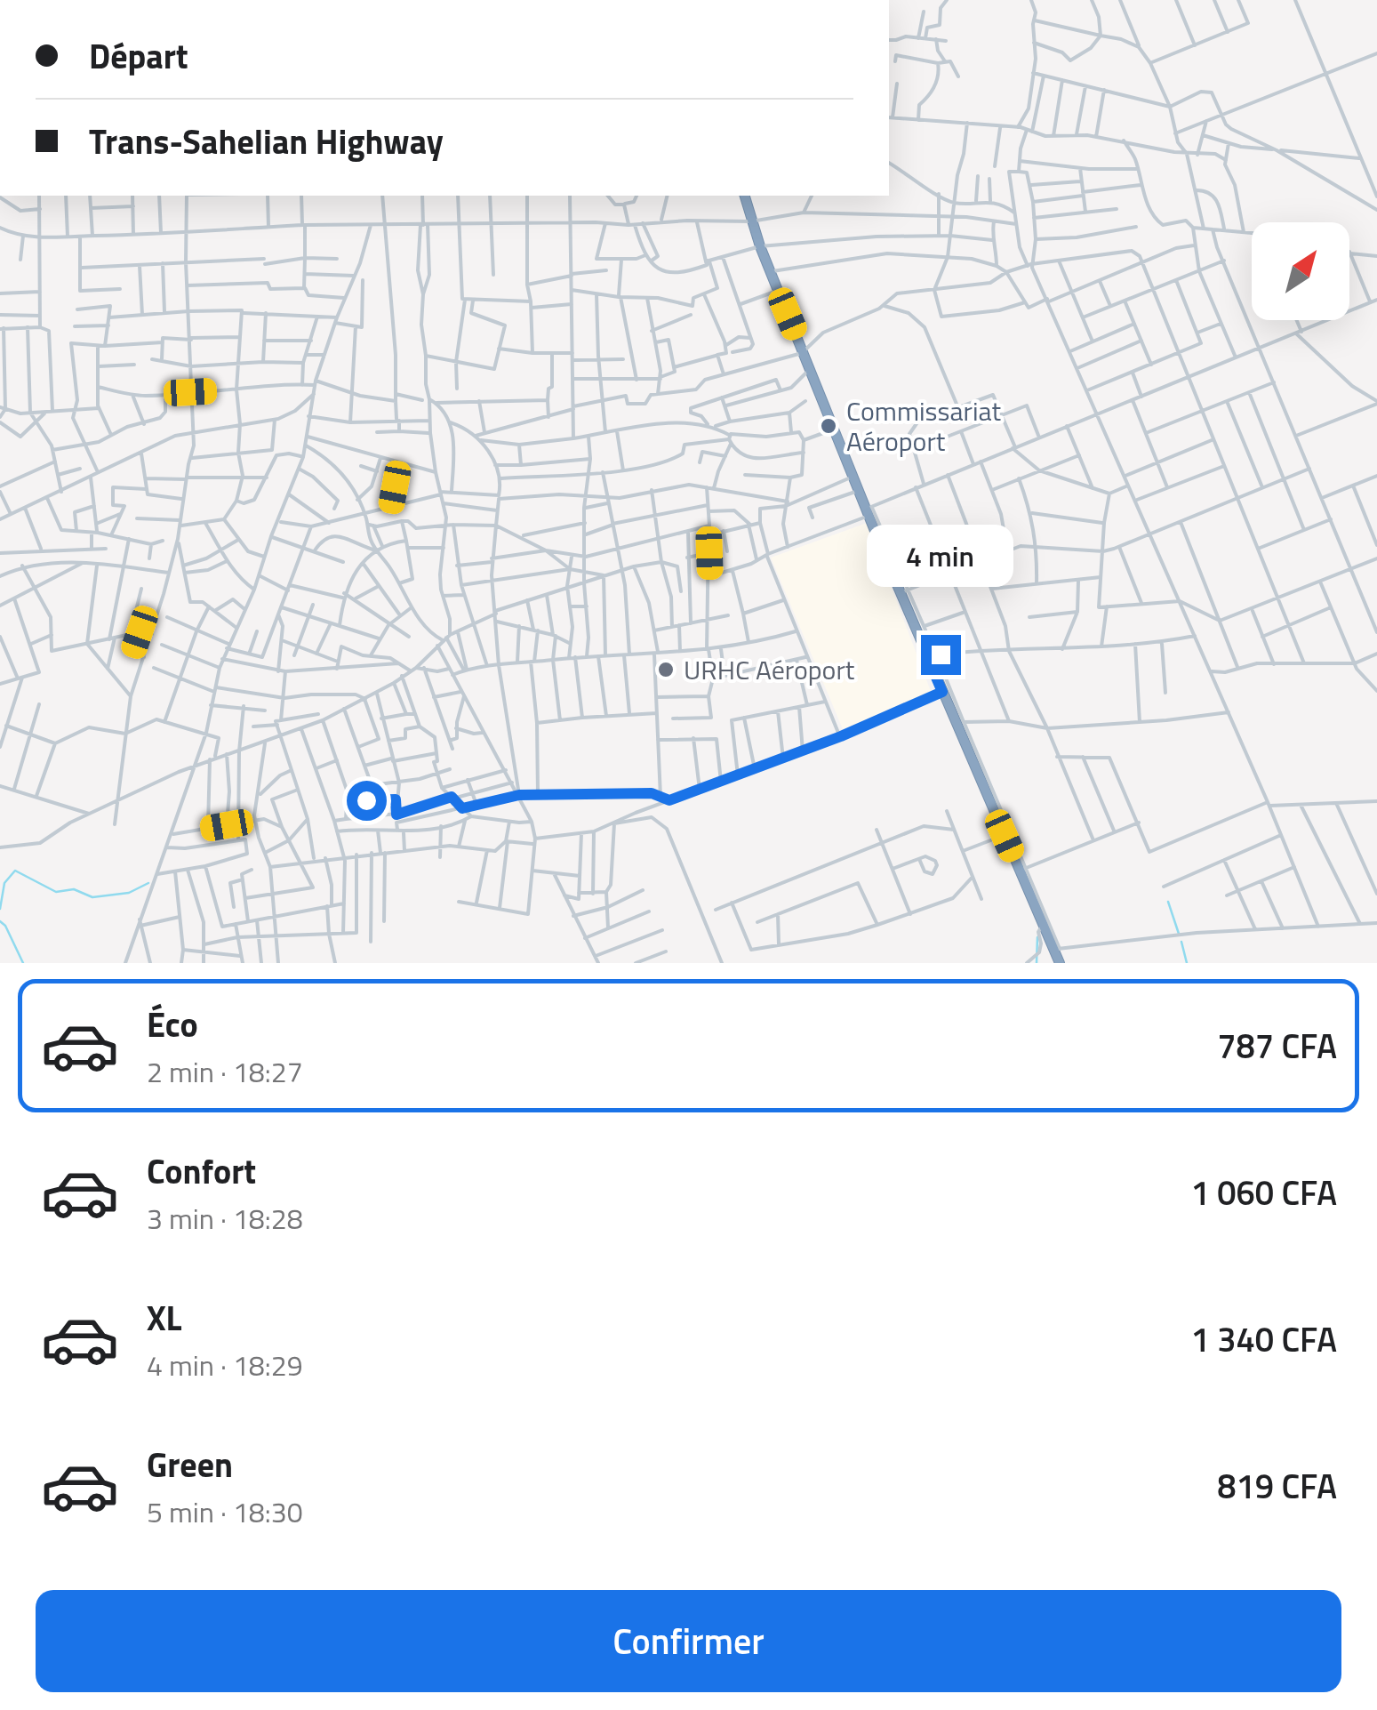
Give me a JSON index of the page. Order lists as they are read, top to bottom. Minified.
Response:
{"places":["Commissariat Aéroport","URHC Aéroport"],"north":"top right","page":{"banner":["Départ","Trans-Sahelian Highway"],"bubble":"4 min","list":[{"name":"Éco","note":"2 min · 18:27","value":"787 CFA"},{"name":"Confort","note":"3 min · 18:28","value":"1 060 CFA"},{"name":"XL","note":"4 min · 18:29","value":"1 340 CFA"},{"name":"Green","note":"5 min · 18:30","value":"819 CFA"}],"buttons":"Confirmer"}}
